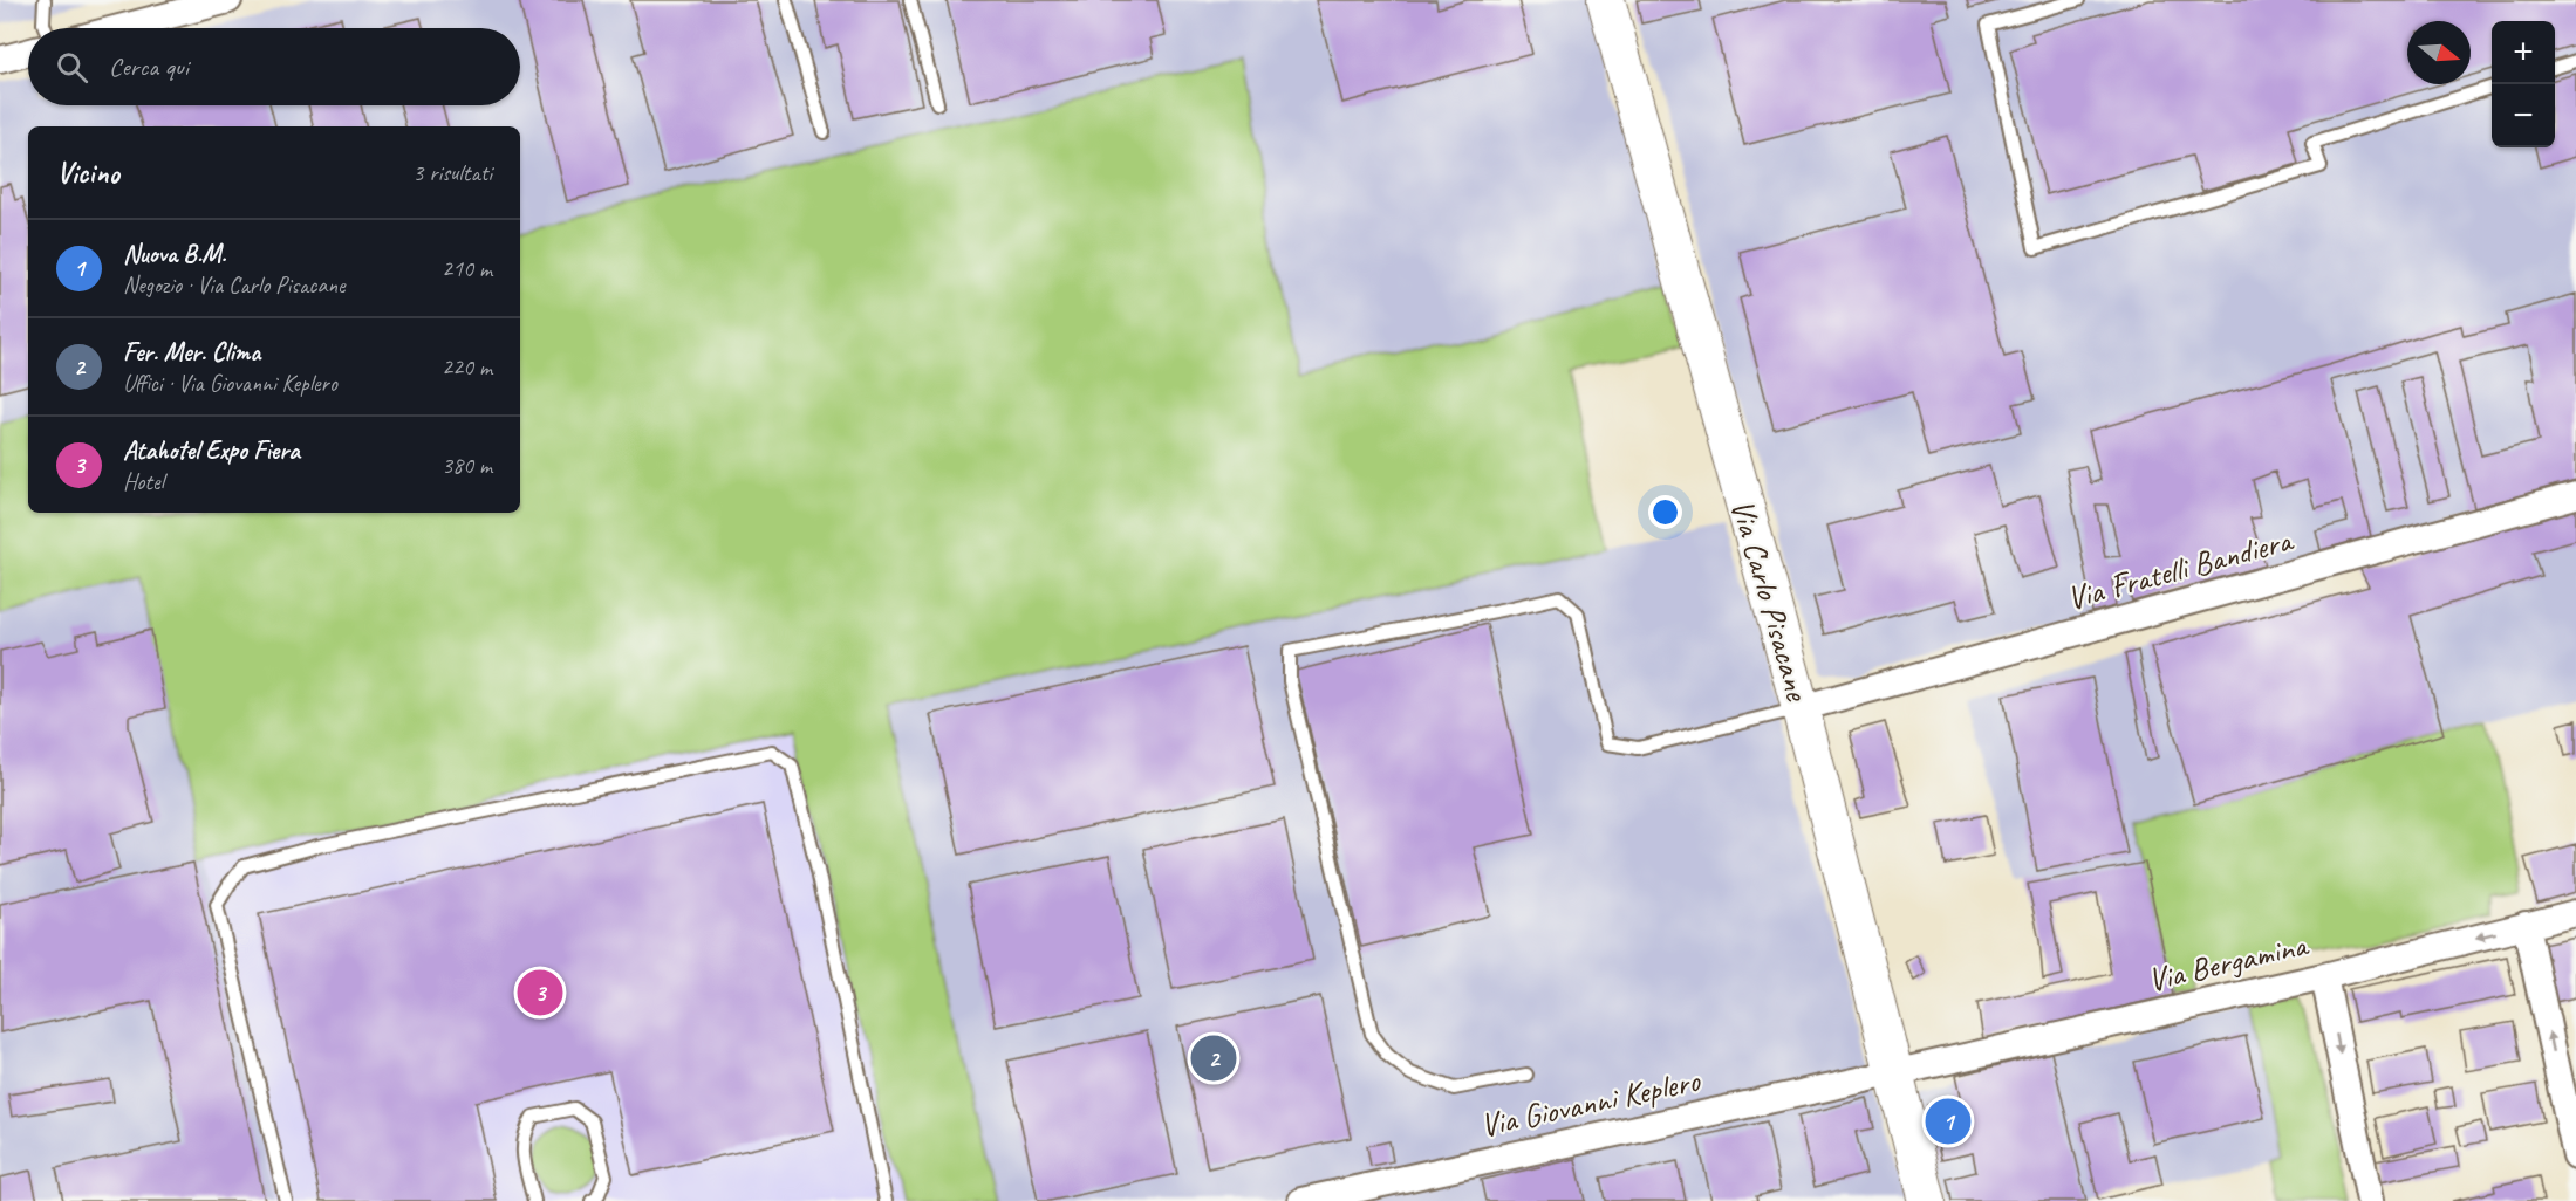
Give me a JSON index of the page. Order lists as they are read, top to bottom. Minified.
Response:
{"streets":{"street":["Via Fratelli Bandiera","Via Carlo Pisacane","Via Bergamina","Via Giovanni Keplero"]},"crossings":[["Via Fratelli Bandiera","Via Carlo Pisacane"],["Via Carlo Pisacane","Via Bergamina"],["Via Carlo Pisacane","Via Giovanni Keplero"],["Via Bergamina","Via Giovanni Keplero"]],"north":"right","page":{"map_buttons":["+","−"],"search":"Cerca qui","heading":["Vicino","3 risultati"],"list":[{"mark":"1","name":"Nuova B.M.","note":"Negozio · Via Carlo Pisacane","value":"210 m"},{"mark":"2","name":"Fer. Mer. Clima","note":"Uffici · Via Giovanni Keplero","value":"220 m"},{"mark":"3","name":"Atahotel Expo Fiera","note":"Hotel","value":"380 m"}],"pins":["3","2","1"]}}
